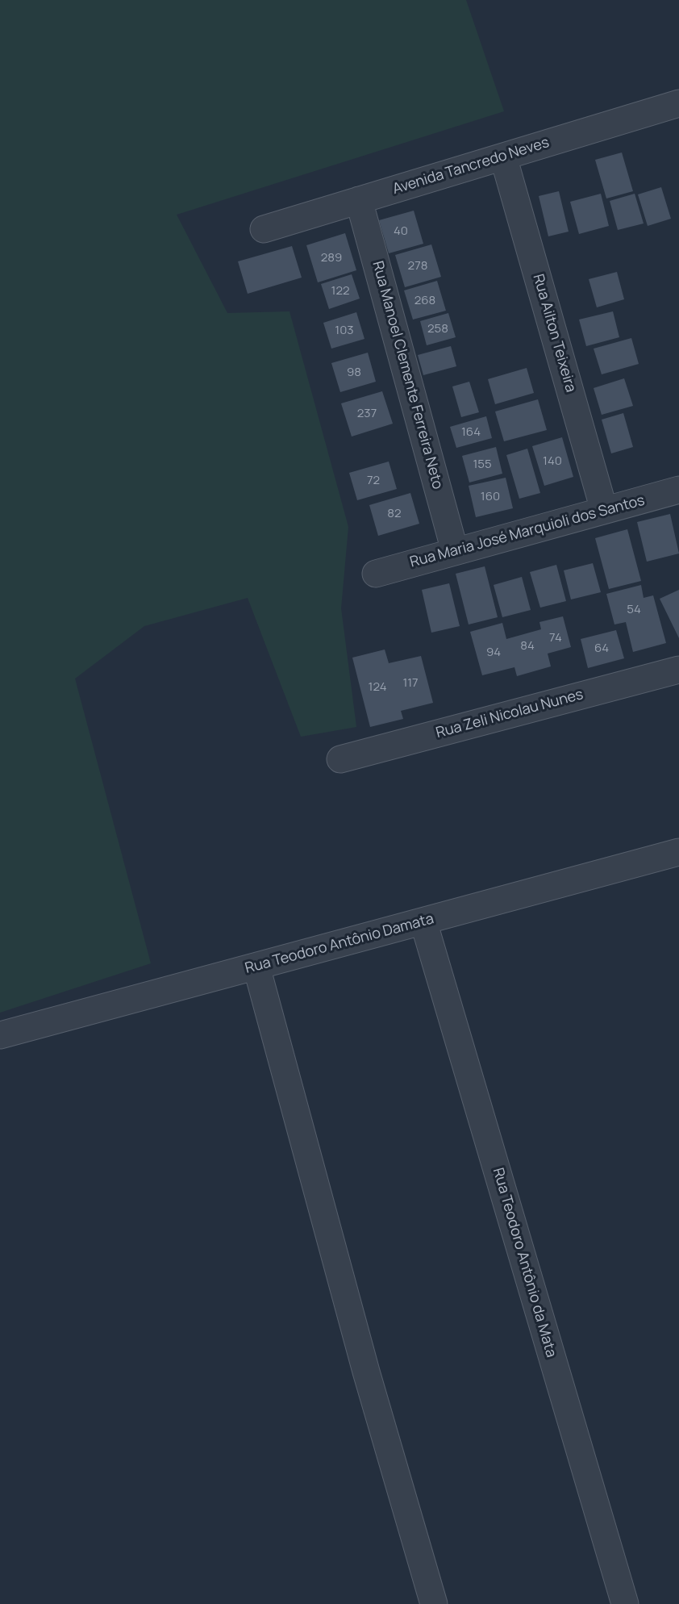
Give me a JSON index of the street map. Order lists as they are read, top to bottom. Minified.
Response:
{"streets":{"street":["Avenida Tancredo Neves","Rua Ailton Teixeira","Rua Manoel Clemente Ferreira Neto","Rua Maria José Marquioli dos Santos","Rua Zeli Nicolau Nunes","Rua Teodoro Antônio Damata","Rua Teodoro Antônio da Mata"]},"crossings":[["Avenida Tancredo Neves","Rua Ailton Teixeira"],["Avenida Tancredo Neves","Rua Manoel Clemente Ferreira Neto"],["Rua Ailton Teixeira","Rua Maria José Marquioli dos Santos"],["Rua Manoel Clemente Ferreira Neto","Rua Maria José Marquioli dos Santos"],["Rua Teodoro Antônio Damata","Rua Teodoro Antônio da Mata"]],"house_numbers":["40","289","278","122","268","258","103","98","237","164","140","155","72","160","82","54","74","84","64","94","117","124"]}
